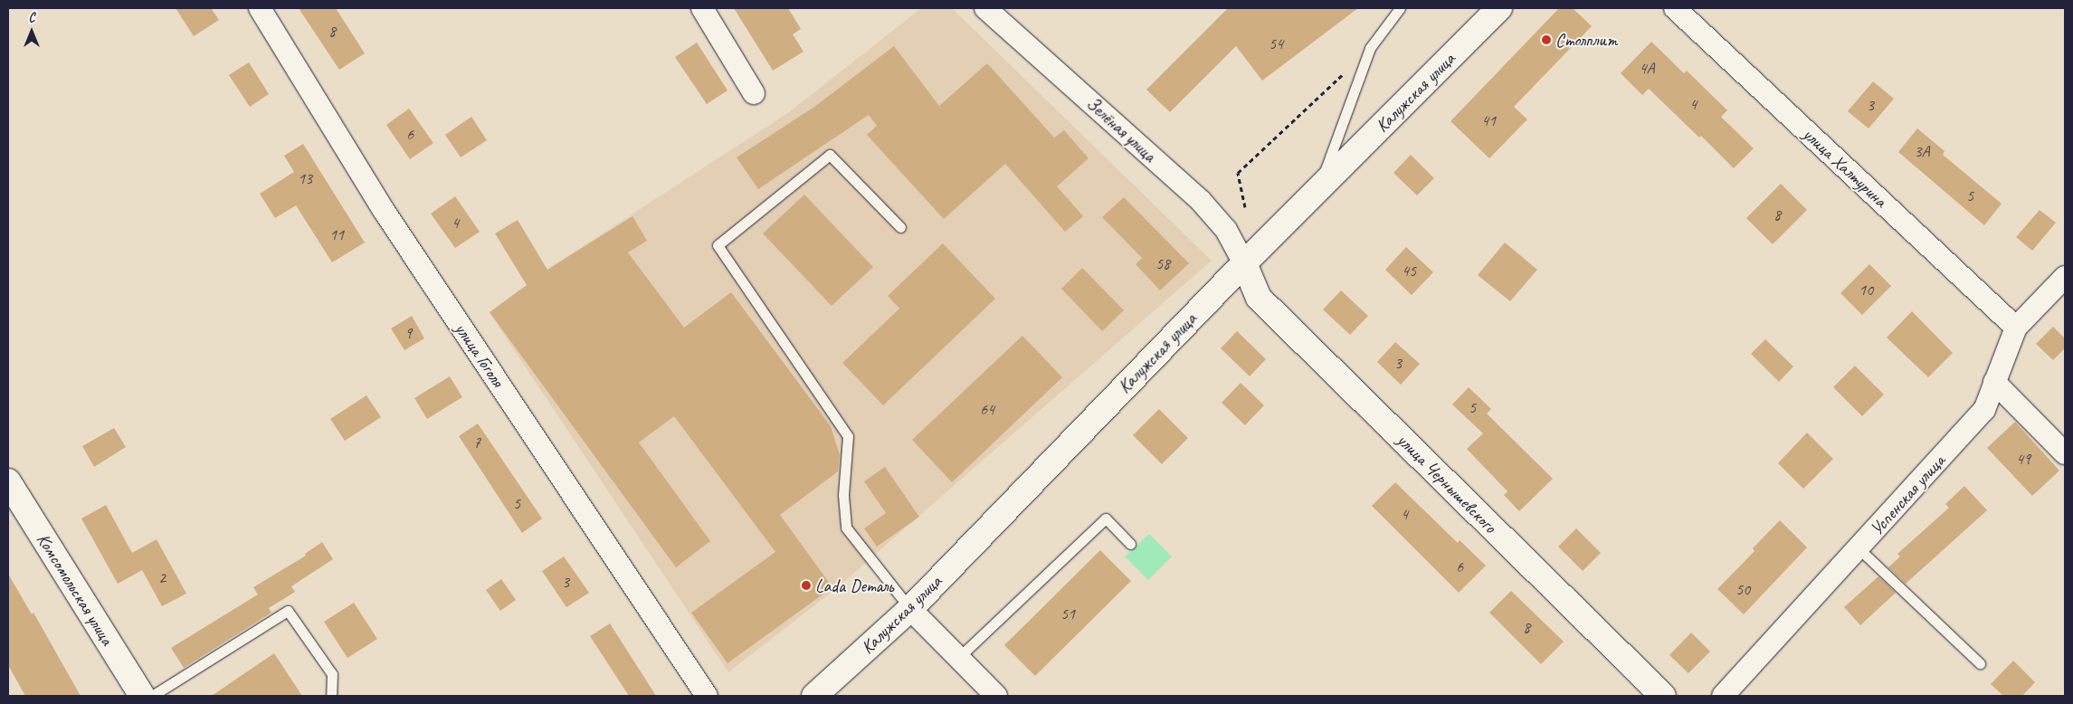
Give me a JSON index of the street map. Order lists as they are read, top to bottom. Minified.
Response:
{"streets":{"main road":["Калужская улица","улица Чернышевского","Комсомольская улица"],"street":["Зелёная улица","улица Халтурина","улица Гоголя","Успенская улица"]},"crossings":[["Калужская улица","Зелёная улица"],["Калужская улица","улица Чернышевского"],["Зелёная улица","улица Чернышевского"],["улица Халтурина","Успенская улица"]],"places":["Столплит","Lada Dеталь"],"house_numbers":["8","54","4А","4","3","41","6","3А","13","5","8","4","11","58","45","10","9","3","5","64","7","49","5","4","6","2","3","50","51","8"],"north":"top"}
